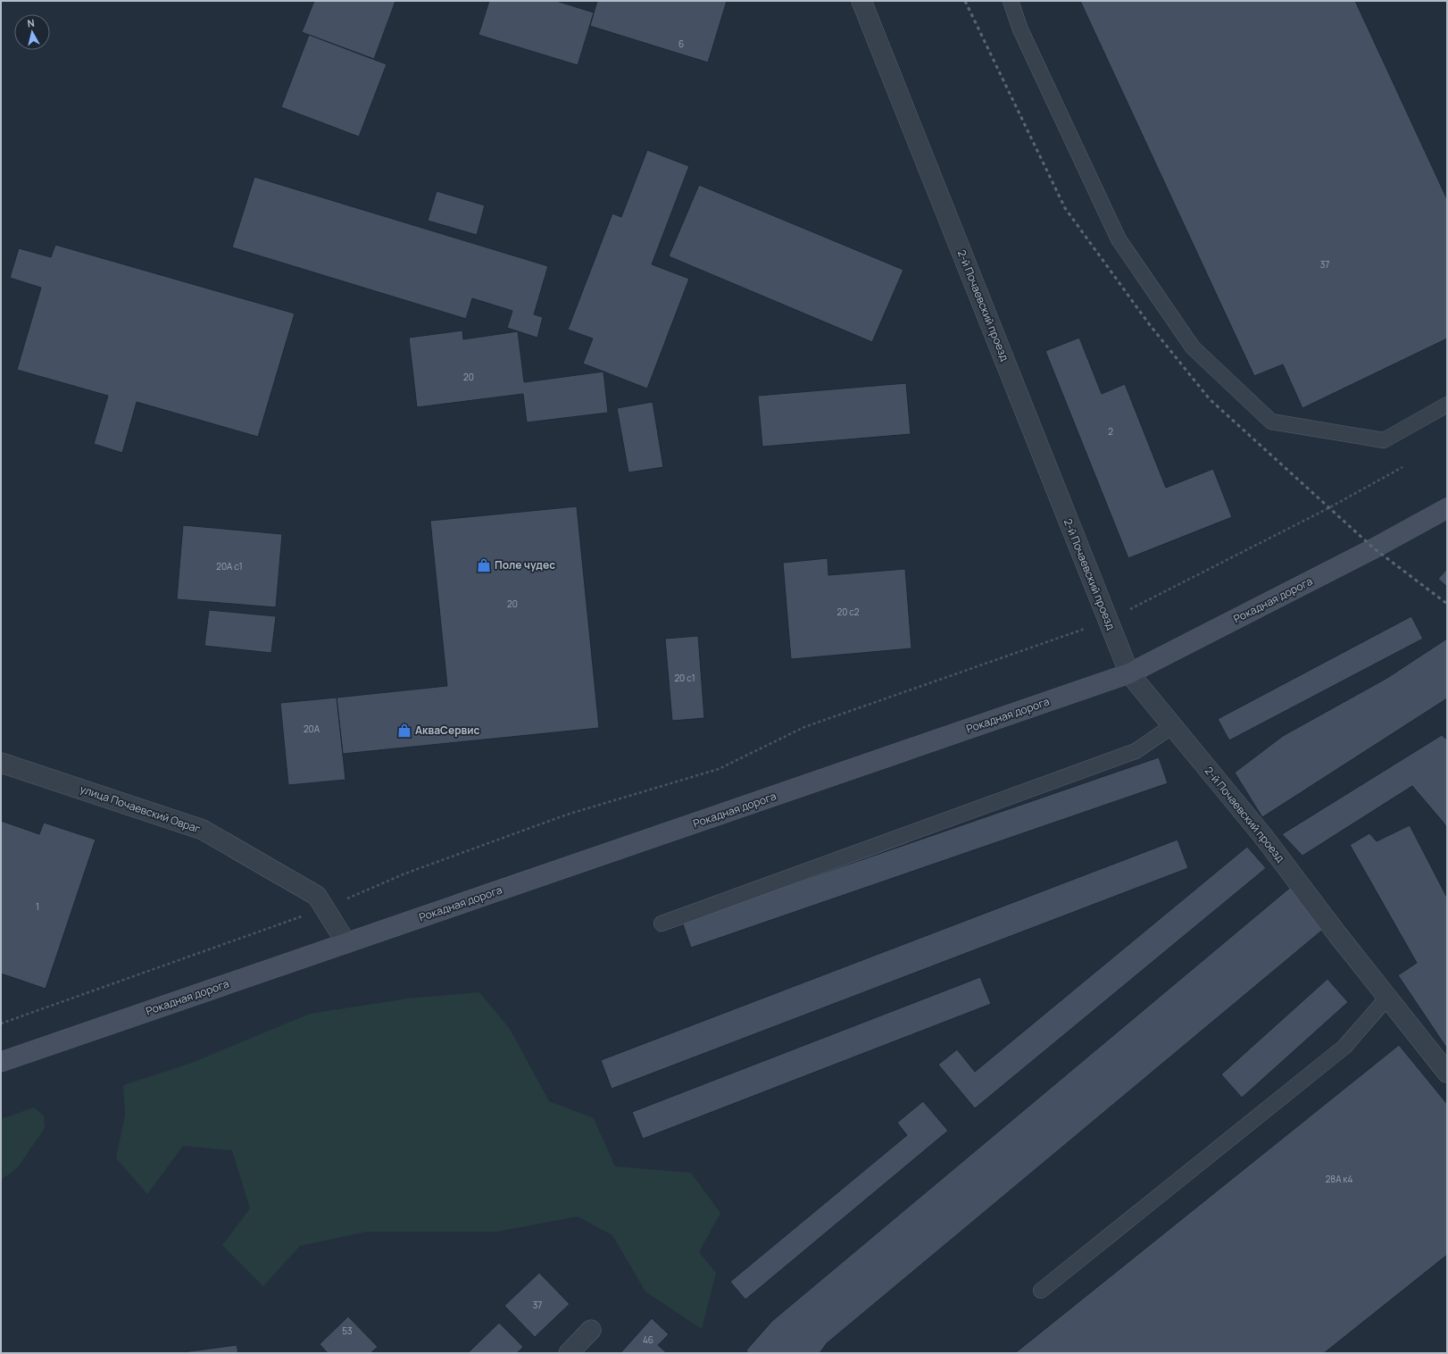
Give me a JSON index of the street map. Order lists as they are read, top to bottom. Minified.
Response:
{"streets":{"main road":["Рокадная дорога"],"street":["2-й Почаевский проезд","улица Почаевский Овраг"]},"crossings":[["2-й Почаевский проезд","Рокадная дорога"],["Рокадная дорога","улица Почаевский Овраг"]],"places":{"shop":["Поле чудес","АкваСервис"]},"house_numbers":["6","37","20","2","20А с1","20","20 с2","20 с1","20А","1","28А к4","37","53","46"],"north":"top"}
